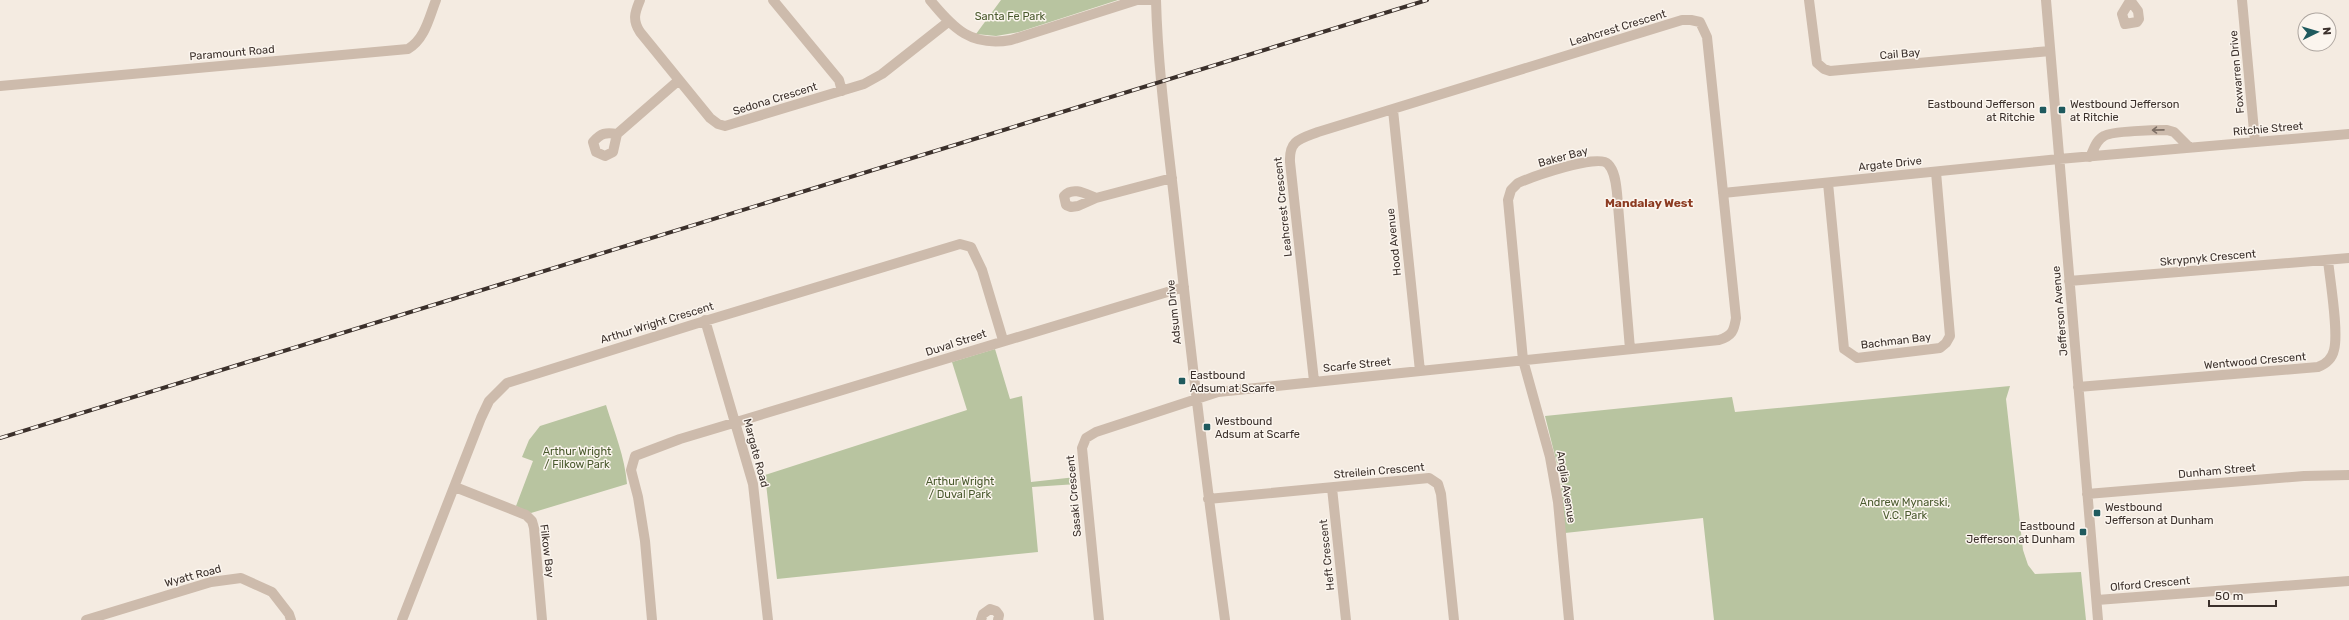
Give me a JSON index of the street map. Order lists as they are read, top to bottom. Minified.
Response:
{"streets":{"street":["Leahcrest Crescent","Paramount Road","Cail Bay","Foxwarren Drive","Sedona Crescent","Ritchie Street","Baker Bay","Argate Drive","Hood Avenue","Skrypnyk Crescent","Jefferson Avenue","Adsum Drive","Arthur Wright Crescent","Bachman Bay","Duval Street","Wentwood Crescent","Scarfe Street","Margate Road","Streilein Crescent","Dunham Street","Anglia Avenue","Sasaki Crescent","Filkow Bay","Heft Crescent","Wyatt Road","Olford Crescent"]},"crossings":[["Leahcrest Crescent","Baker Bay"],["Leahcrest Crescent","Argate Drive"],["Leahcrest Crescent","Hood Avenue"],["Leahcrest Crescent","Scarfe Street"],["Leahcrest Crescent","Anglia Avenue"],["Cail Bay","Jefferson Avenue"],["Foxwarren Drive","Ritchie Street"],["Ritchie Street","Argate Drive"],["Ritchie Street","Jefferson Avenue"],["Baker Bay","Scarfe Street"],["Baker Bay","Anglia Avenue"],["Argate Drive","Jefferson Avenue"],["Argate Drive","Bachman Bay"],["Hood Avenue","Scarfe Street"],["Skrypnyk Crescent","Jefferson Avenue"],["Skrypnyk Crescent","Wentwood Crescent"],["Jefferson Avenue","Wentwood Crescent"],["Jefferson Avenue","Dunham Street"],["Jefferson Avenue","Olford Crescent"],["Adsum Drive","Duval Street"],["Adsum Drive","Scarfe Street"],["Adsum Drive","Streilein Crescent"],["Adsum Drive","Sasaki Crescent"],["Arthur Wright Crescent","Duval Street"],["Arthur Wright Crescent","Margate Road"],["Arthur Wright Crescent","Filkow Bay"],["Duval Street","Margate Road"],["Scarfe Street","Anglia Avenue"],["Scarfe Street","Sasaki Crescent"],["Streilein Crescent","Heft Crescent"]],"districts":["Mandalay West"],"parks":["Santa Fe Park","Arthur Wright / Filkow Park","Arthur Wright / Duval Park","Andrew Mynarski, V.C. Park"],"places":{"transit":["Eastbound Jefferson at Ritchie","Westbound Jefferson at Ritchie","Eastbound Adsum at Scarfe","Westbound Adsum at Scarfe","Westbound Jefferson at Dunham","Eastbound Jefferson at Dunham"]},"scale_bar":"50 m","north":"right"}
